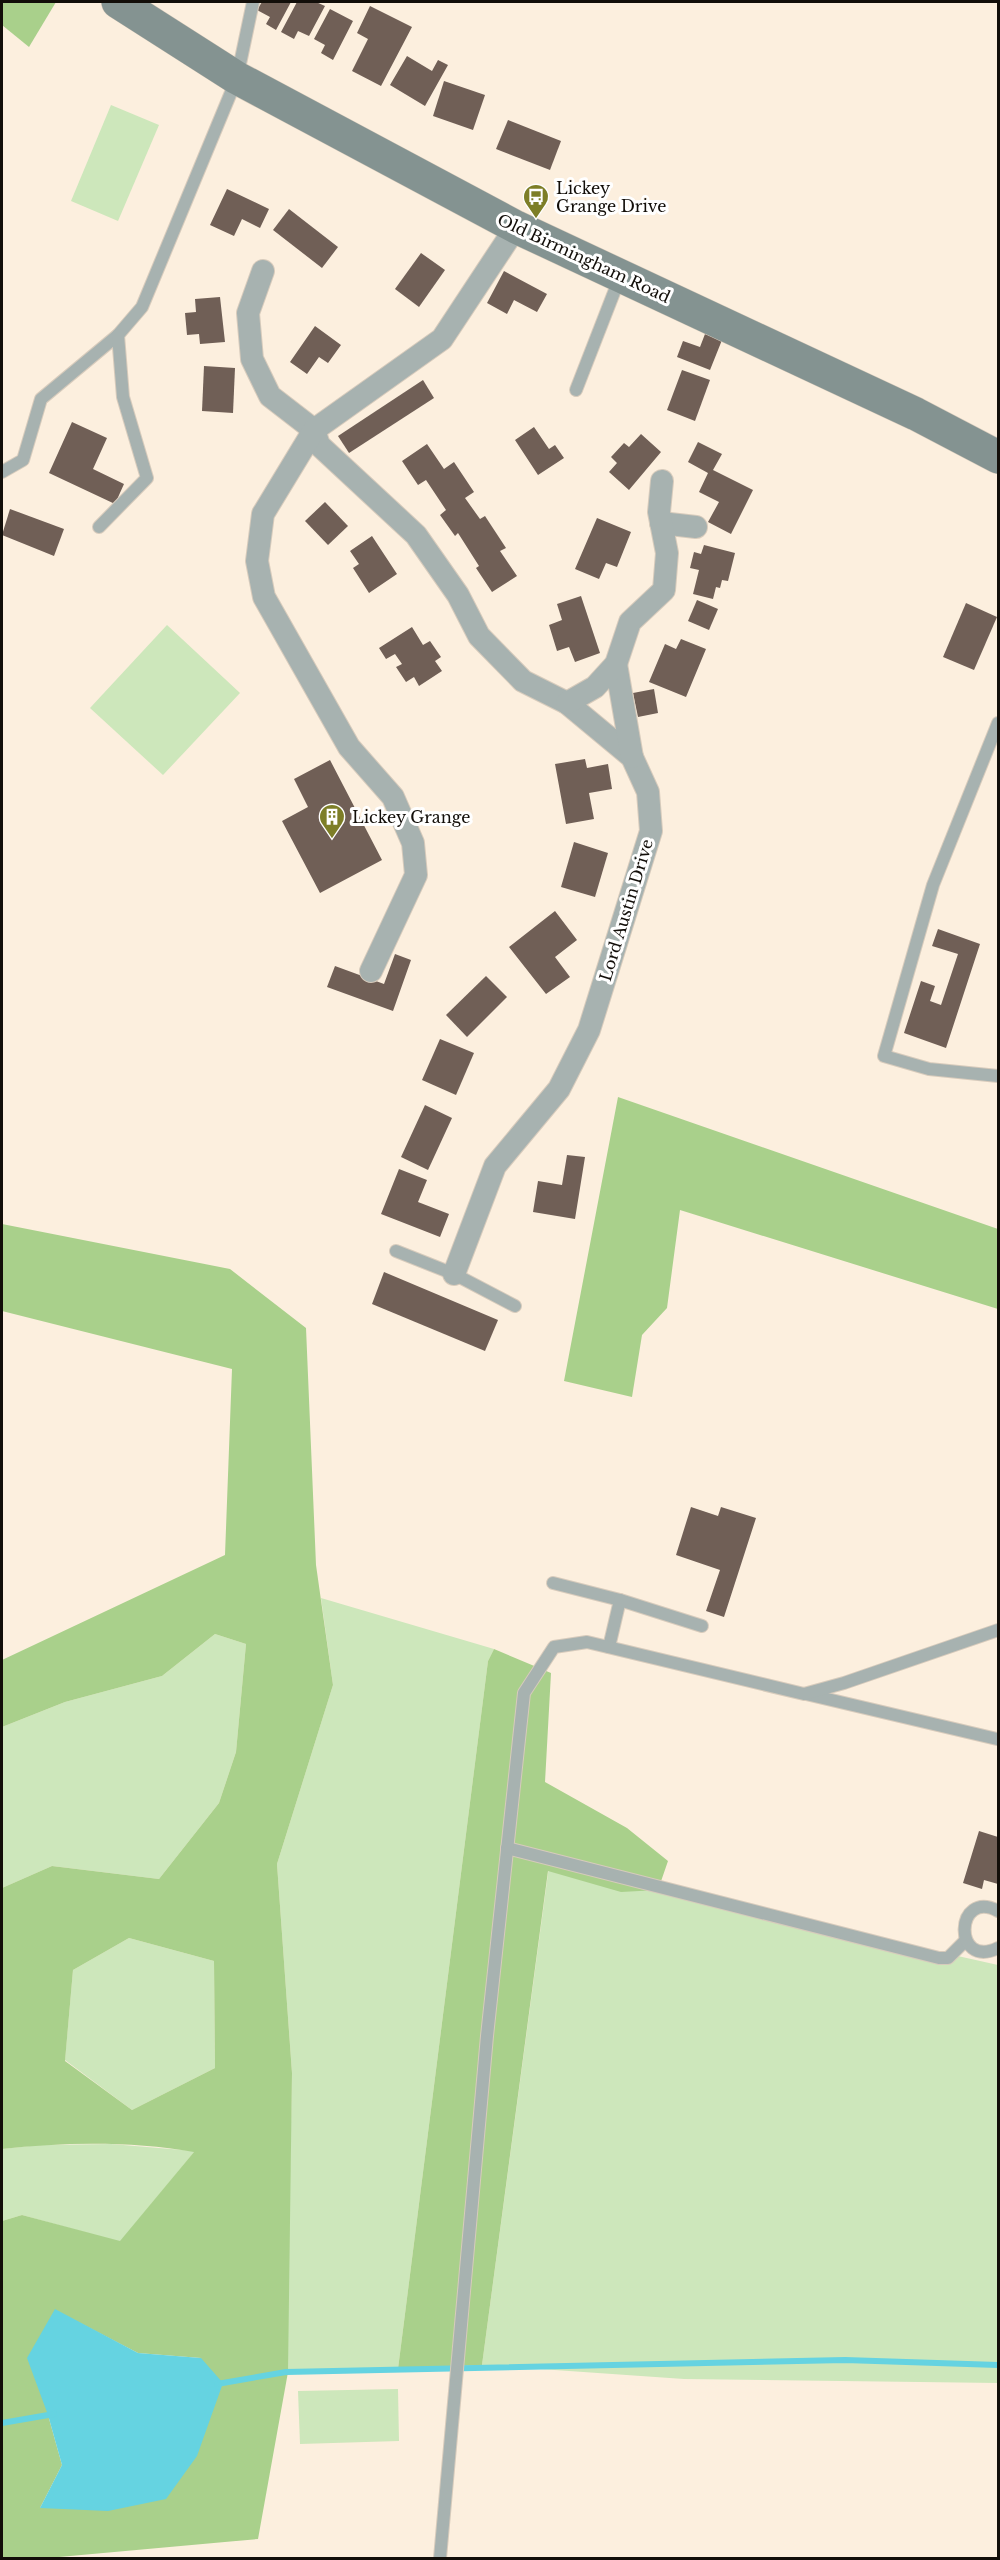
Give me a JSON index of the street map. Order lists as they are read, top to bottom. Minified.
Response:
{"streets":{"main road":["Old Birmingham Road"],"street":["Lord Austin Drive"]},"places":{"bus stop":["Lickey Grange Drive"],"building":["Lickey Grange"]}}
